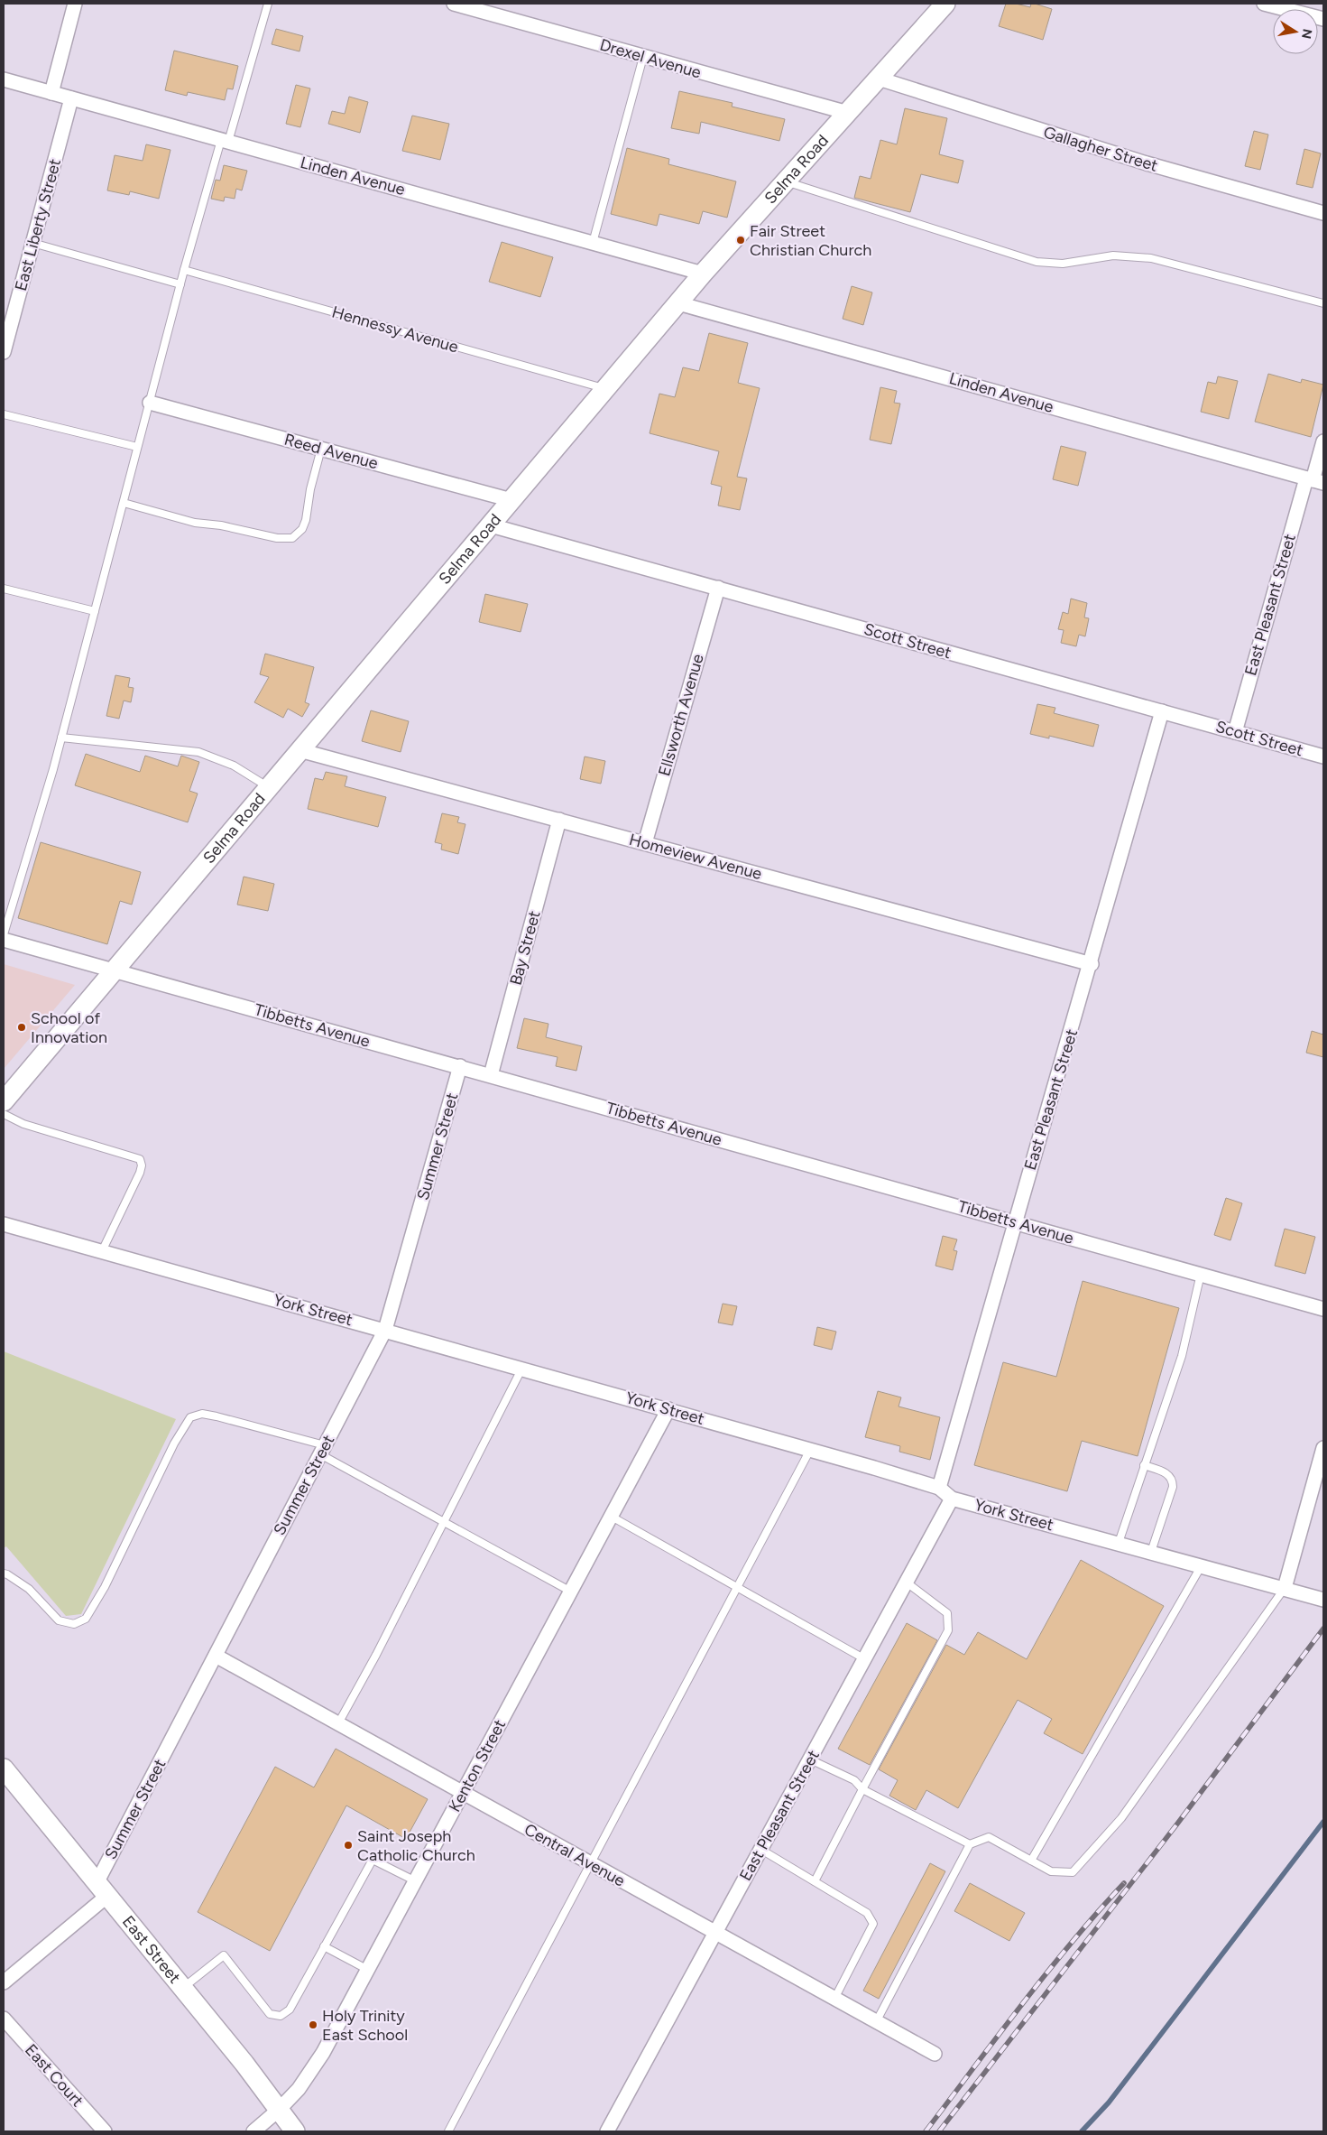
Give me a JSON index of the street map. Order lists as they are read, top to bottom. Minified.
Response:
{"streets":{"street":["Drexel Avenue","Gallagher Street","Selma Road","Linden Avenue","East Liberty Street","Reed Avenue","East Pleasant Street","Scott Street","Ellsworth Avenue","Homeview Avenue","Bay Street","Tibbetts Avenue","Summer Street","York Street","Kenton Street","Central Avenue","East Street","East Court"],"lane":["Hennessy Avenue"]},"crossings":[["Drexel Avenue","Selma Road"],["Gallagher Street","Selma Road"],["Selma Road","Linden Avenue"],["Selma Road","Hennessy Avenue"],["Selma Road","Reed Avenue"],["Selma Road","Scott Street"],["Selma Road","Homeview Avenue"],["Selma Road","Tibbetts Avenue"],["Linden Avenue","East Liberty Street"],["Linden Avenue","East Pleasant Street"],["East Pleasant Street","Scott Street"],["East Pleasant Street","Homeview Avenue"],["East Pleasant Street","Tibbetts Avenue"],["East Pleasant Street","York Street"],["East Pleasant Street","Central Avenue"],["Scott Street","Ellsworth Avenue"],["Ellsworth Avenue","Homeview Avenue"],["Homeview Avenue","Bay Street"],["Bay Street","Tibbetts Avenue"],["Tibbetts Avenue","Summer Street"],["Summer Street","York Street"],["Summer Street","Central Avenue"],["Summer Street","East Street"],["York Street","Kenton Street"],["Kenton Street","Central Avenue"],["Kenton Street","East Street"]],"places":["Fair Street Christian Church","School of Innovation","Saint Joseph Catholic Church","Holy Trinity East School"],"north":"right"}
